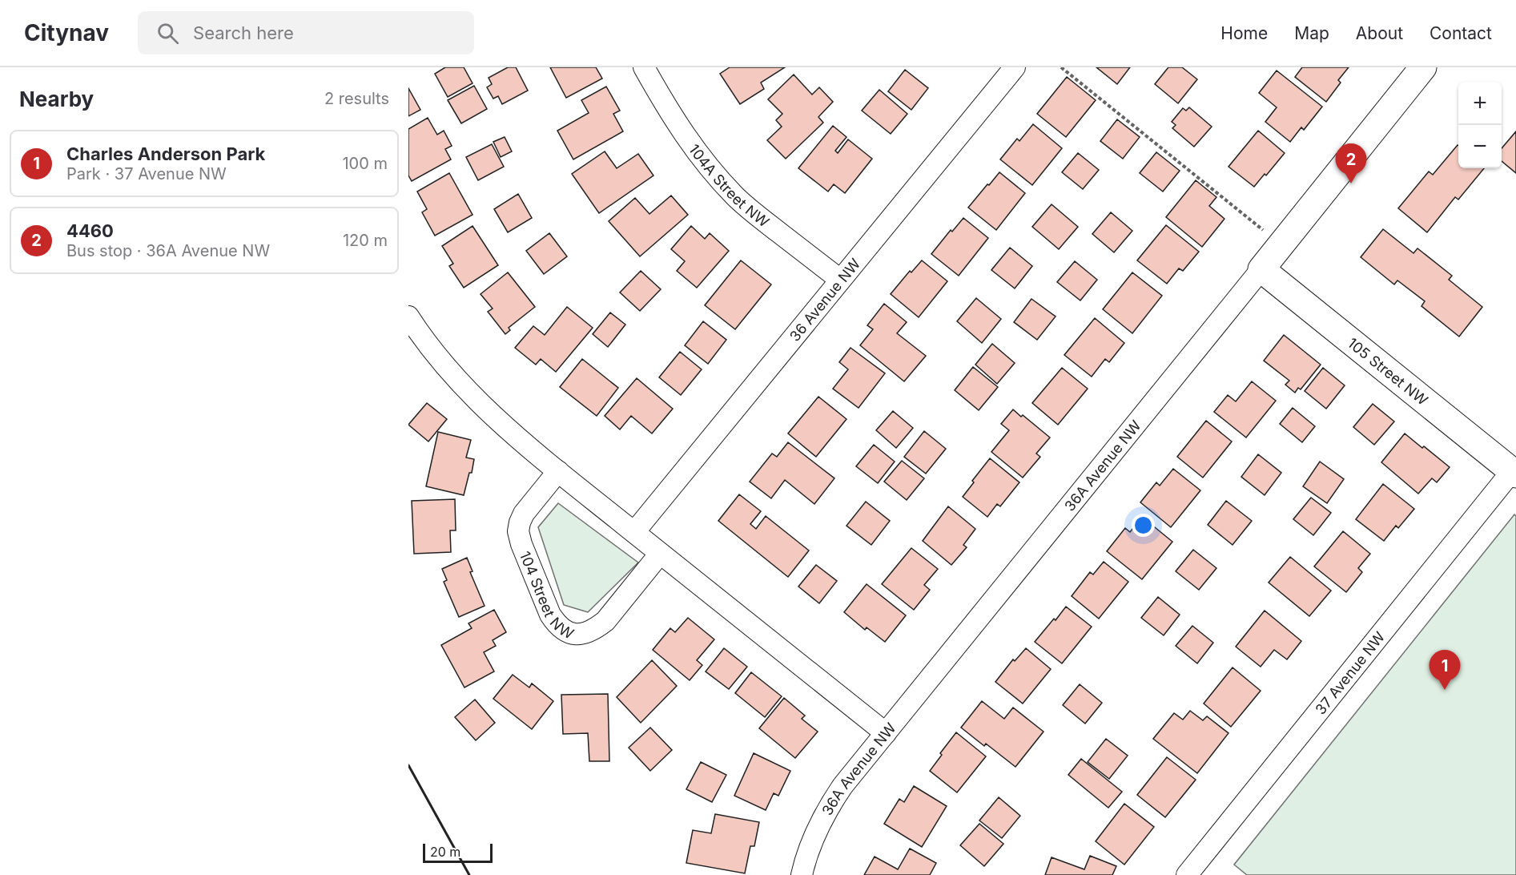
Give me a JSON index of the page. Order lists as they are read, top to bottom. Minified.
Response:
{"streets":{"street":["104A Street NW","36 Avenue NW","105 Street NW","36A Avenue NW","104 Street NW","37 Avenue NW"]},"crossings":[["104A Street NW","36 Avenue NW"],["105 Street NW","36A Avenue NW"],["105 Street NW","37 Avenue NW"]],"scale_bar":"20 m","page":{"header":"Citynav","search":"Search here","nav":["Home","Map","About","Contact"],"heading":["Nearby","2 results"],"map_buttons":["+","−"],"list":[{"mark":"1","name":"Charles Anderson Park","note":"Park · 37 Avenue NW","value":"100 m"},{"mark":"2","name":"4460","note":"Bus stop · 36A Avenue NW","value":"120 m"}],"pins":["2","1"],"scale":"20 m"}}
